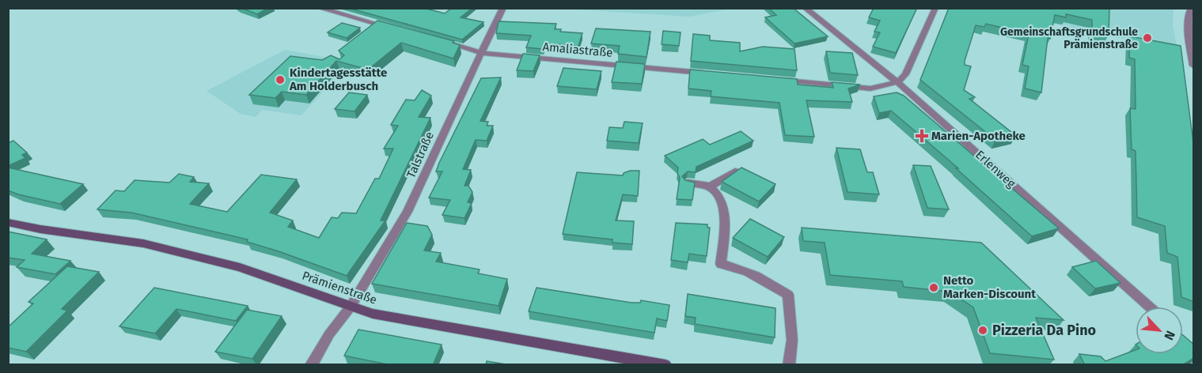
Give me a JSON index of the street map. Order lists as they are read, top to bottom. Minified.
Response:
{"streets":{"street":["Amaliastraße","Talstraße","Erlenweg","Prämienstraße"]},"crossings":[["Amaliastraße","Talstraße"],["Talstraße","Prämienstraße"]],"places":{"other":["Gemeinschaftsgrundschule Prämienstraße","Kindertagesstätte Am Holderbusch","Netto Marken-Discount","Pizzeria Da Pino"],"health":["Marien-Apotheke"]},"north":"bottom right"}
